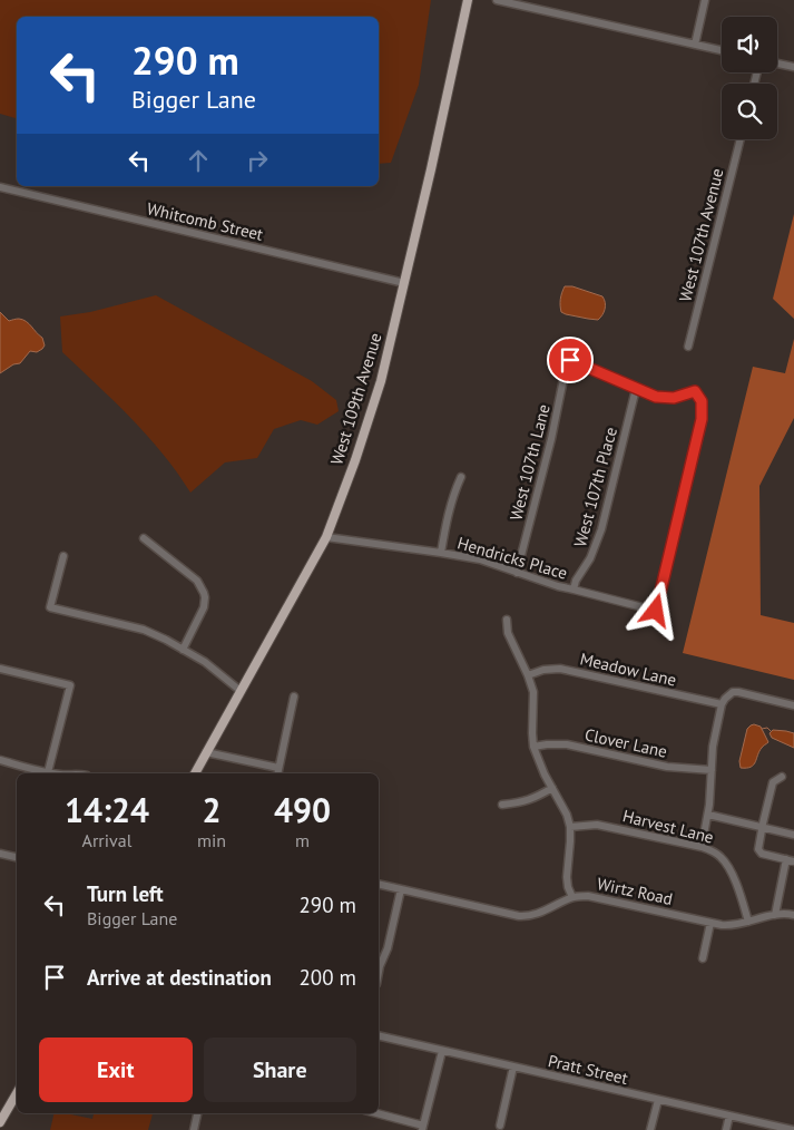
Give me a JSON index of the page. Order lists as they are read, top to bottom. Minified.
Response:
{"streets":{"main road":["West 109th Avenue"],"street":["Whitcomb Street","West 107th Avenue","West 107th Lane","West 107th Place","Hendricks Place","Meadow Lane","Clover Lane","Harvest Lane","Wirtz Road","Pratt Street"]},"crossings":[["Whitcomb Street","West 109th Avenue"],["West 109th Avenue","Hendricks Place"],["West 107th Lane","West 107th Place"],["West 107th Lane","Hendricks Place"],["West 107th Place","Hendricks Place"],["Harvest Lane","Wirtz Road"]],"page":{"turn":["290 m","Bigger Lane"],"eta":["14:24","Arrival","2","min","490","m"],"list":[{"name":"Turn left","note":"Bigger Lane","value":"290 m"},{"name":"Arrive at destination","value":"200 m"}],"buttons":["Exit","Share"]}}
